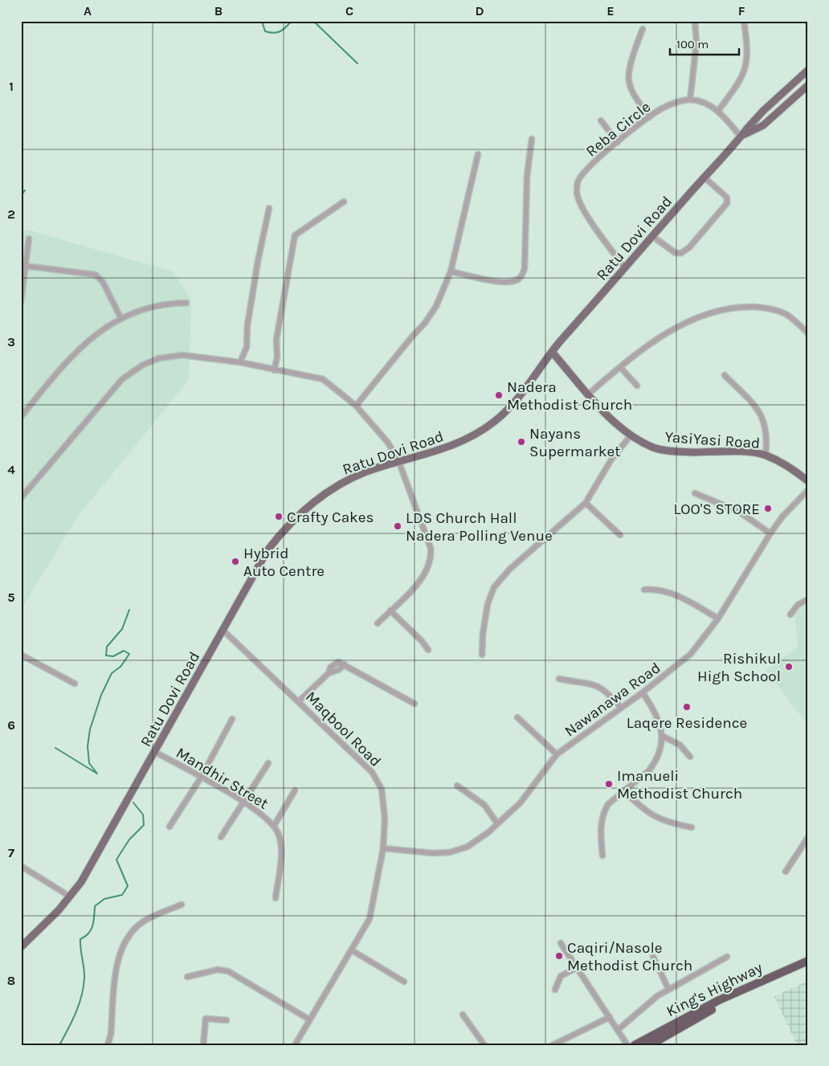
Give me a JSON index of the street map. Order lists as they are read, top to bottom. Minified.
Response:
{"streets":{"highway":["King's Highway"],"main road":["Ratu Dovi Road","YasiYasi Road"],"street":["Reba Circle","Nawanawa Road","Maqbool Road","Mandhir Street"]},"crossings":[["Reba Circle","Ratu Dovi Road"],["Ratu Dovi Road","YasiYasi Road"],["Ratu Dovi Road","Maqbool Road"],["Ratu Dovi Road","Mandhir Street"],["Nawanawa Road","Maqbool Road"]],"places":["Nadera Methodist Church","Nayans Supermarket","LOO'S STORE","Crafty Cakes","LDS Church Hall Nadera Polling Venue","Hybrid Auto Centre","Rishikul High School","Laqere Residence","Imanueli Methodist Church","Caqiri/Nasole Methodist Church"],"scale_bar":"100 m","grid":{"columns":["A","B","C","D","E","F"],"rows":["1","2","3","4","5","6","7","8"]}}
